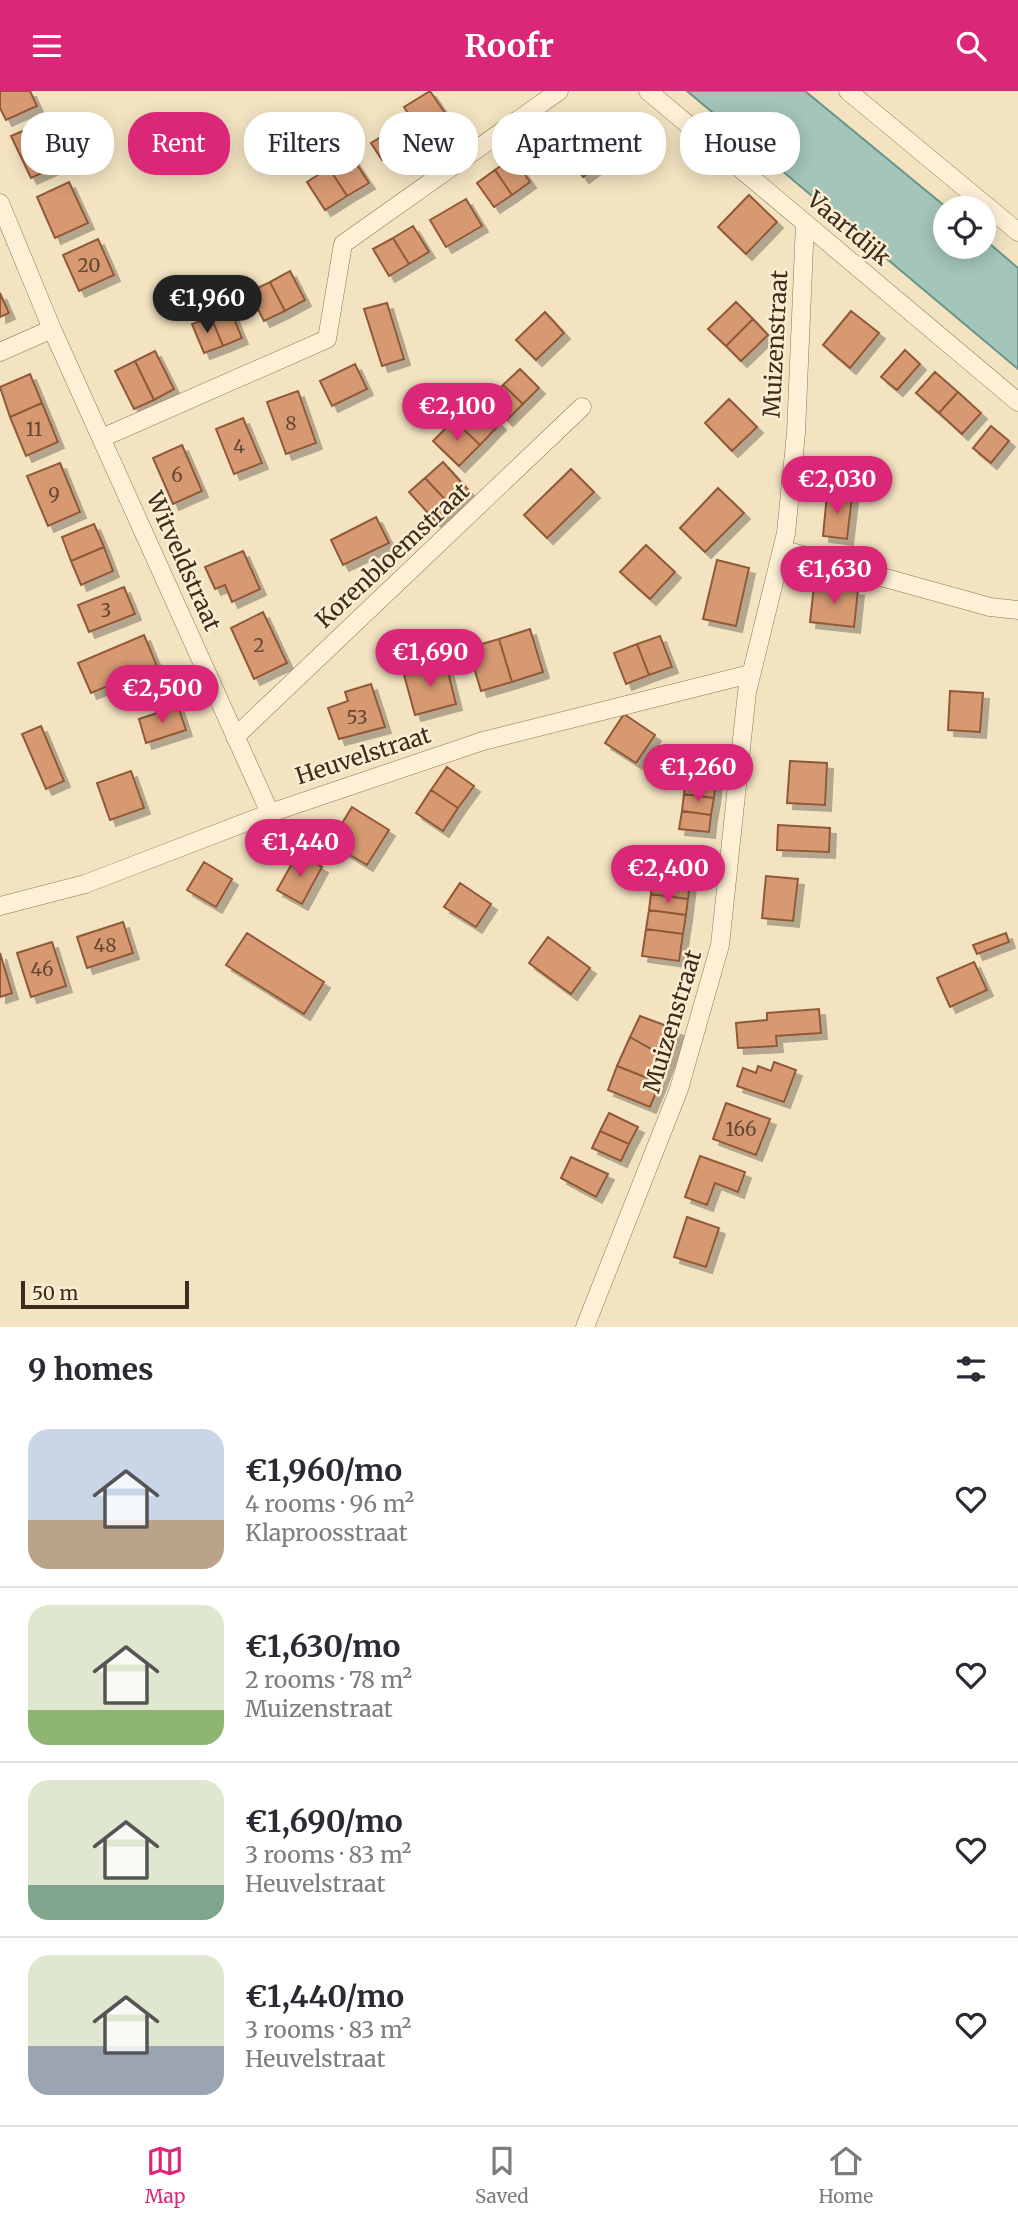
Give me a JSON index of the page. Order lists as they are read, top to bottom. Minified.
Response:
{"streets":{"street":["Vaartdijk","Muizenstraat","Korenbloemstraat","Witveldstraat","Heuvelstraat"]},"crossings":[["Vaartdijk","Muizenstraat"],["Muizenstraat","Heuvelstraat"],["Korenbloemstraat","Witveldstraat"],["Witveldstraat","Heuvelstraat"]],"house_numbers":["20","8","11","4","6","9","3","2","53","48","46","166"],"scale_bar":"50 m","page":{"header":"Roofr","chip":["Buy","Rent","Filters","New","Apartment","House"],"price":["€1,960","€2,100","€2,030","€1,630","€1,690","€2,500","€1,260","€1,440","€2,400"],"scale":"50 m","heading":"9 homes","list":[{"name":"€1,960/mo","note":"4 rooms · 96 m² · Klaproosstraat"},{"name":"€1,630/mo","note":"2 rooms · 78 m² · Muizenstraat"},{"name":"€1,690/mo","note":"3 rooms · 83 m² · Heuvelstraat"},{"name":"€1,440/mo","note":"3 rooms · 83 m² · Heuvelstraat"}],"tabs":["Map","Saved","Home"]}}
